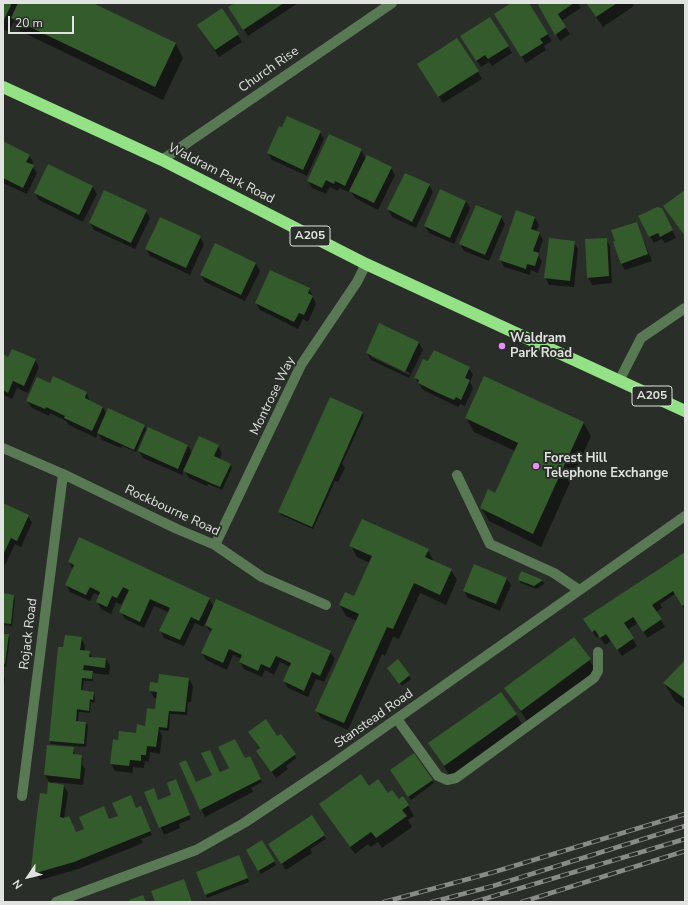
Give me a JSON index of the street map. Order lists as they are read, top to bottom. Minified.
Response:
{"streets":{"highway":["Waldram Park Road","A205"],"street":["Church Rise","Montrose Way","Rockbourne Road","Rojack Road","Stanstead Road"]},"crossings":[["Church Rise","Waldram Park Road"],["Waldram Park Road","Montrose Way"],["Montrose Way","Rockbourne Road"],["Rockbourne Road","Rojack Road"]],"places":["Waldram Park Road","Forest Hill Telephone Exchange"],"scale_bar":"20 m","north":"bottom left"}
